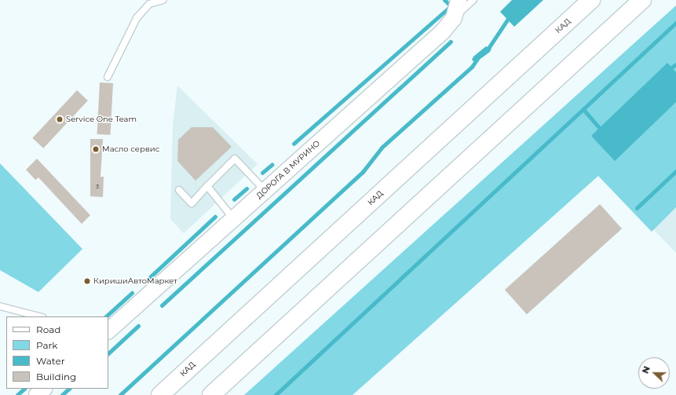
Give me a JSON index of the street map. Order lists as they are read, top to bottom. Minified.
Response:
{"streets":{"highway":["КАД"],"street":["ДОРОГА В МУРИНО"]},"places":["Service One Team","Масло сервис","КиришиАвтоМаркет"],"house_numbers":["3"],"legend":["Road","Park","Water","Building"],"north":"left"}
